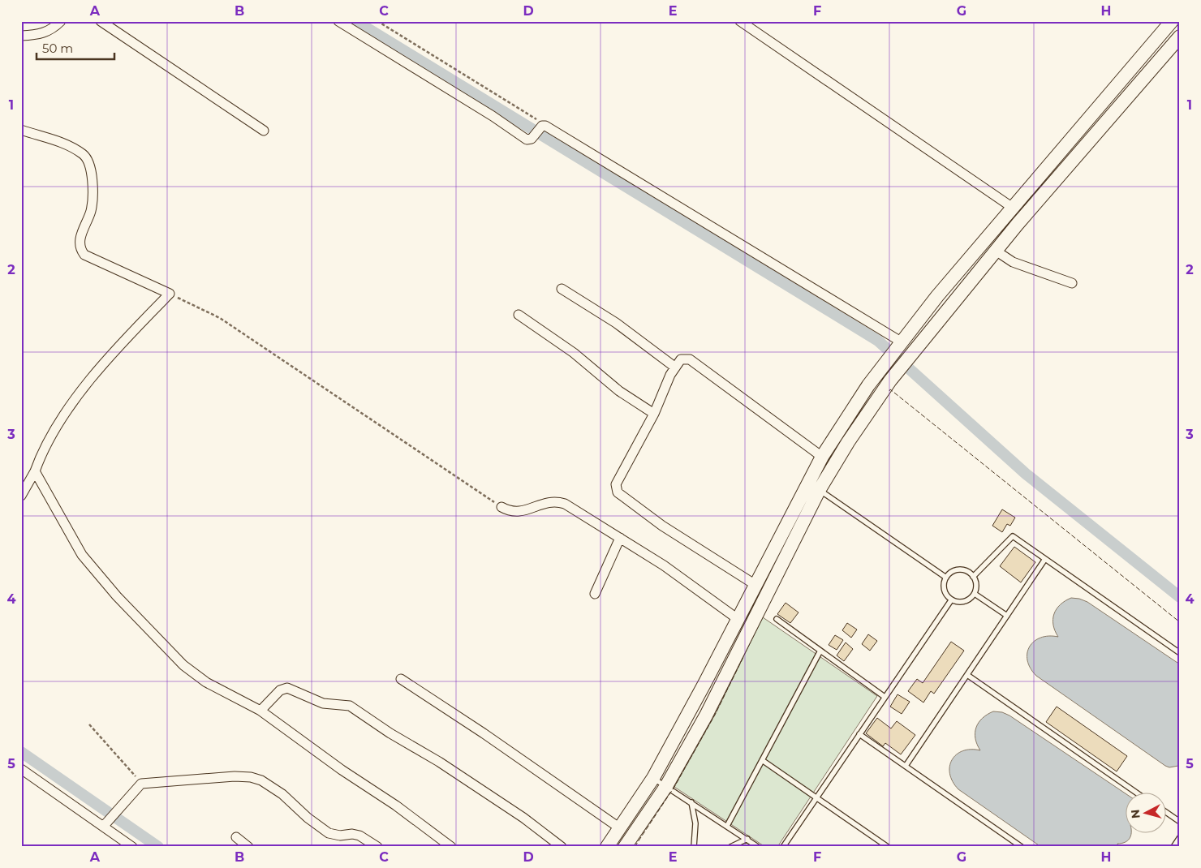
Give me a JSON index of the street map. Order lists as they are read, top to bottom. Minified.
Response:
{"scale_bar":"50 m","north":"left","grid":{"columns":["A","B","C","D","E","F","G","H"],"rows":["1","2","3","4","5"]}}
